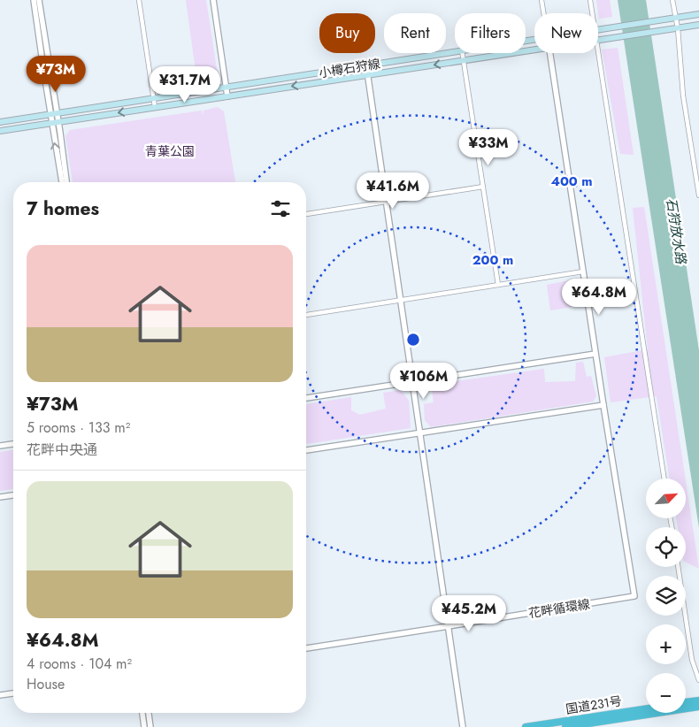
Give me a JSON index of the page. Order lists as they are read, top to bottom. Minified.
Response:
{"streets":{"highway":["国道231号"],"main road":["小樽石狩線"],"street":["花畔循環線"]},"water":["石狩放水路"],"parks":["青葉公園"],"north":"top right","page":{"chip":["Buy","Rent","Filters","New"],"price":["¥73M","¥31.7M","¥33M","¥41.6M","¥64.8M","¥106M","¥45.2M"],"heading":"7 homes","list":[{"name":"¥73M","note":"5 rooms · 133 m² · 花畔中央通"},{"name":"¥64.8M","note":"4 rooms · 104 m² · House"}],"map_buttons":["+","−"]},"rings":["400 m","200 m"]}
